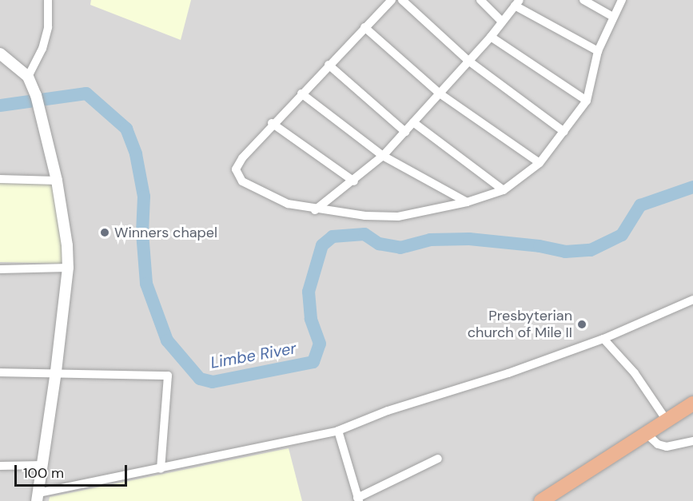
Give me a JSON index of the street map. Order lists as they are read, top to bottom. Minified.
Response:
{"water":["Limbe River"],"places":["Winners chapel","Presbyterian church of Mile II"],"scale_bar":"100 m"}
